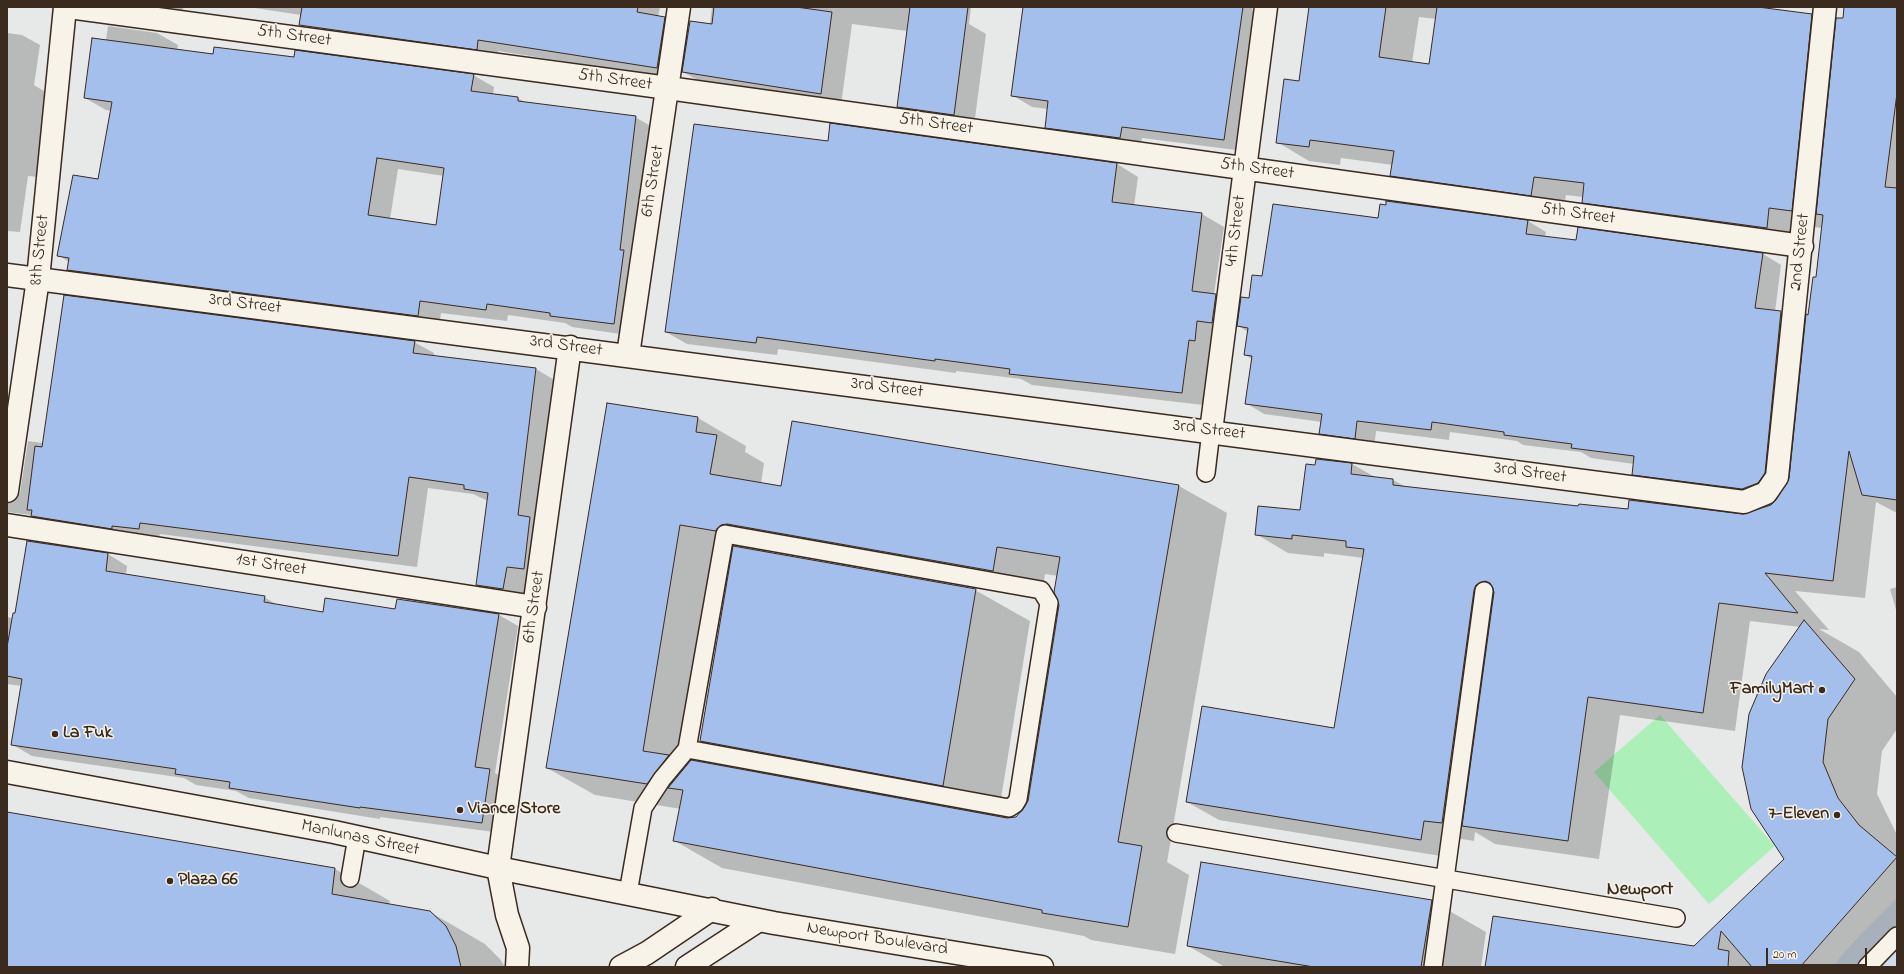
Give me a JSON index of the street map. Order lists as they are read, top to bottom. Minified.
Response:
{"streets":{"street":["5th Street","6th Street","4th Street","8th Street","2nd Street","3rd Street","1st Street","Manlunas Street","Newport Boulevard"]},"crossings":[["5th Street","6th Street"],["5th Street","4th Street"],["5th Street","2nd Street"],["6th Street","3rd Street"],["6th Street","1st Street"],["6th Street","Manlunas Street"],["4th Street","3rd Street"],["8th Street","3rd Street"],["2nd Street","3rd Street"],["Manlunas Street","Newport Boulevard"]],"districts":["Newport"],"places":["FamilyMart","La Fuk","Viance Store","7-Eleven","Plaza 66"],"scale_bar":"20 m"}
